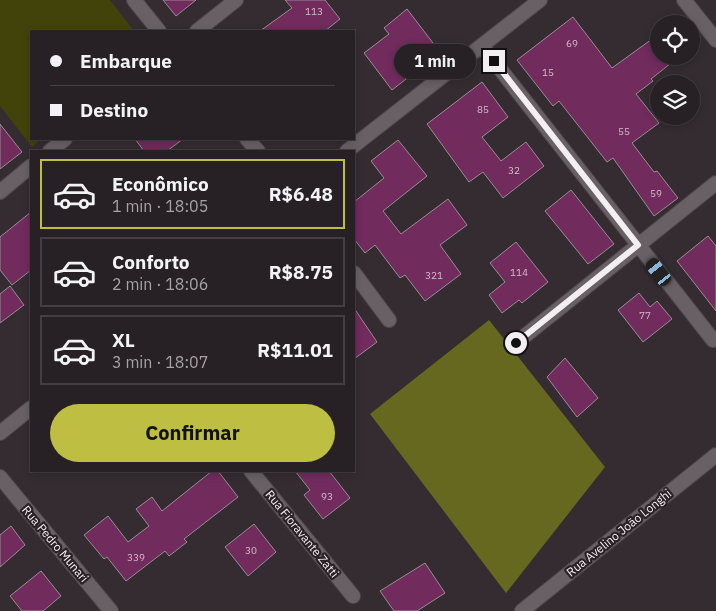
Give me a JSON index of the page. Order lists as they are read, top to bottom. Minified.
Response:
{"streets":{"street":["Rua Avelino João Longhi","Rua Fioravante Zatti","Rua Pedro Munari"]},"house_numbers":["113","69","15","85","55","32","59","114","321","77","93","30","339"],"page":{"banner":["Embarque","Destino"],"bubble":"1 min","list":[{"name":"Econômico","note":"1 min · 18:05","value":"R$6.48"},{"name":"Conforto","note":"2 min · 18:06","value":"R$8.75"},{"name":"XL","note":"3 min · 18:07","value":"R$11.01"}],"buttons":"Confirmar"}}
